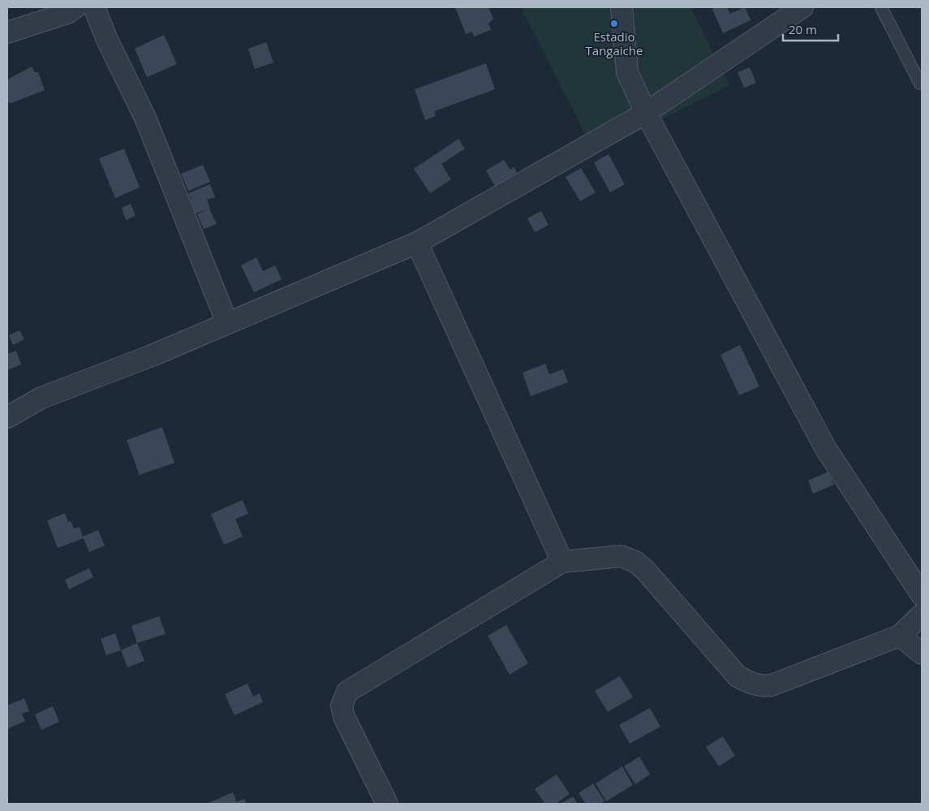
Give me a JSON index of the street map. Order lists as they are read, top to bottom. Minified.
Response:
{"places":["Estadio Tangaiche"],"scale_bar":"20 m"}
